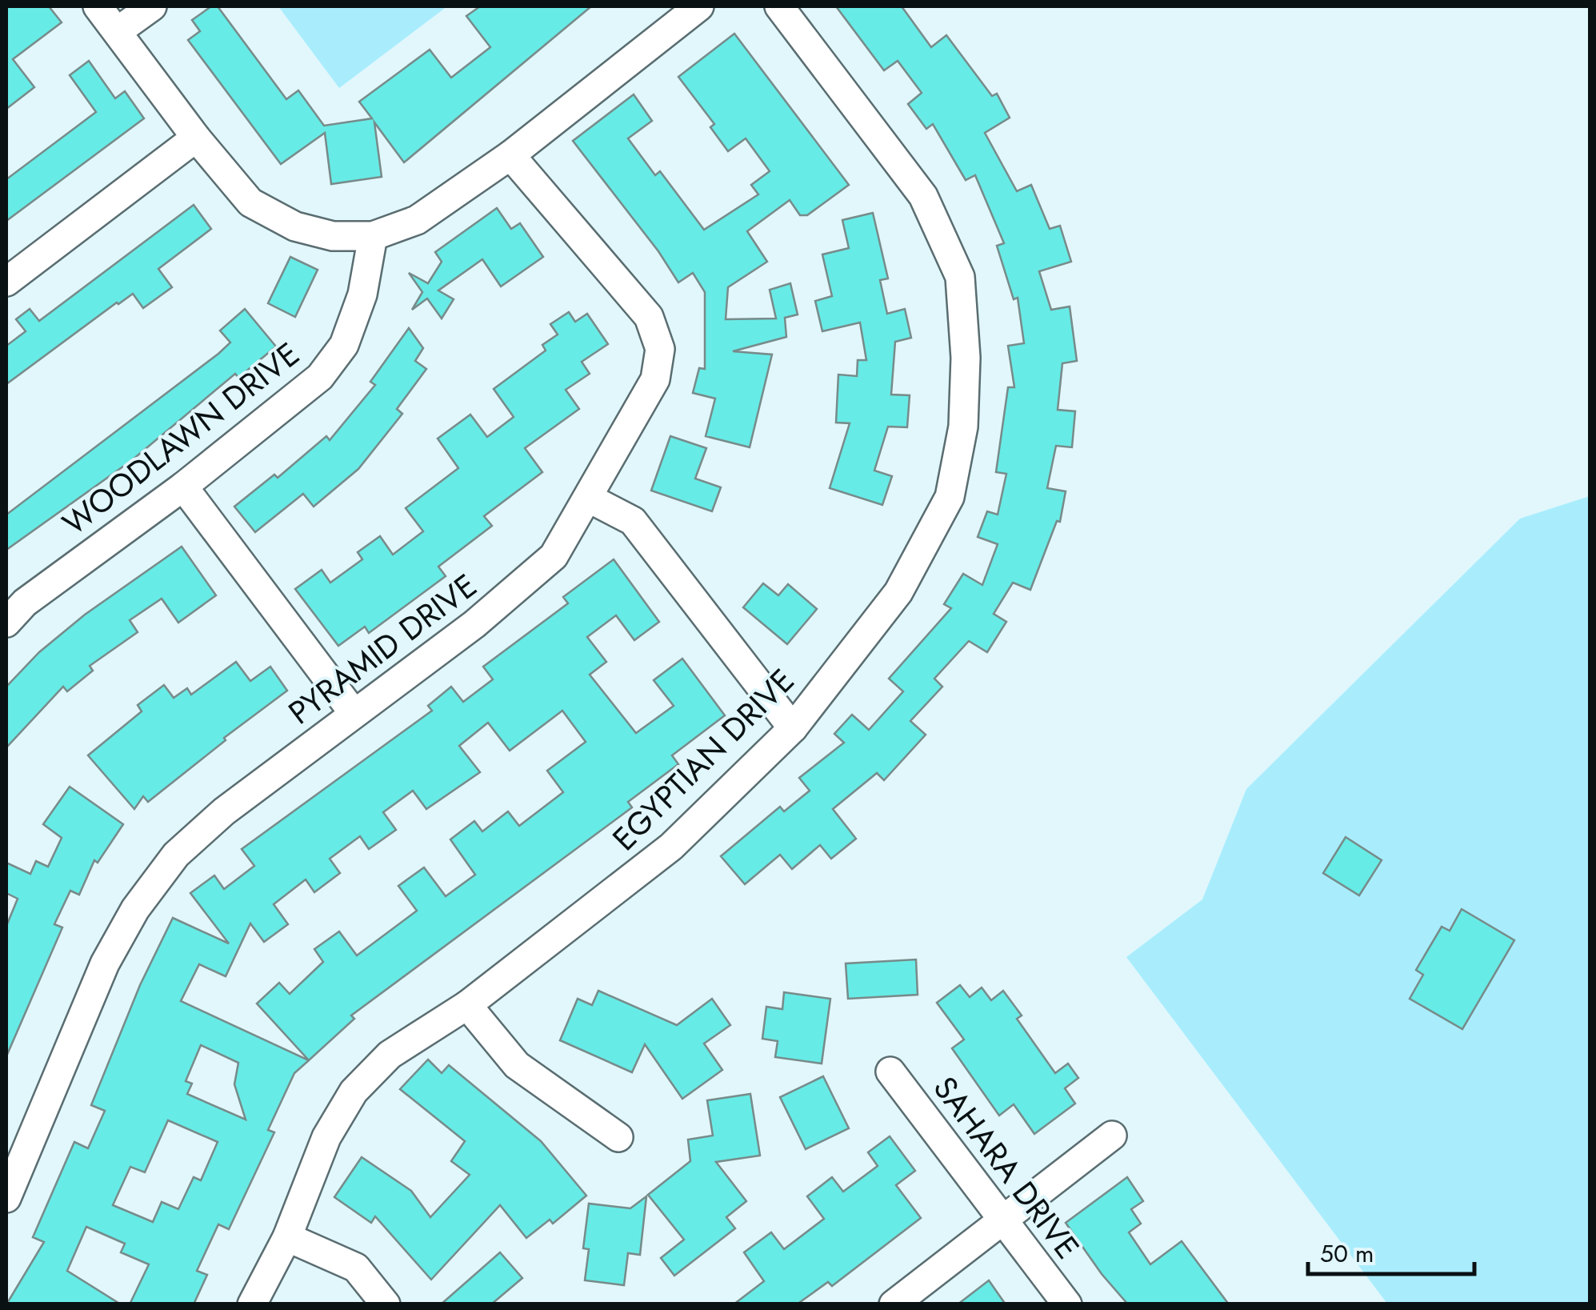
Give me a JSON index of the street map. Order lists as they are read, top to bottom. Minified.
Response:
{"streets":{"street":["WOODLAWN DRIVE","PYRAMID DRIVE","EGYPTIAN DRIVE","SAHARA DRIVE"]},"scale_bar":"50 m"}
